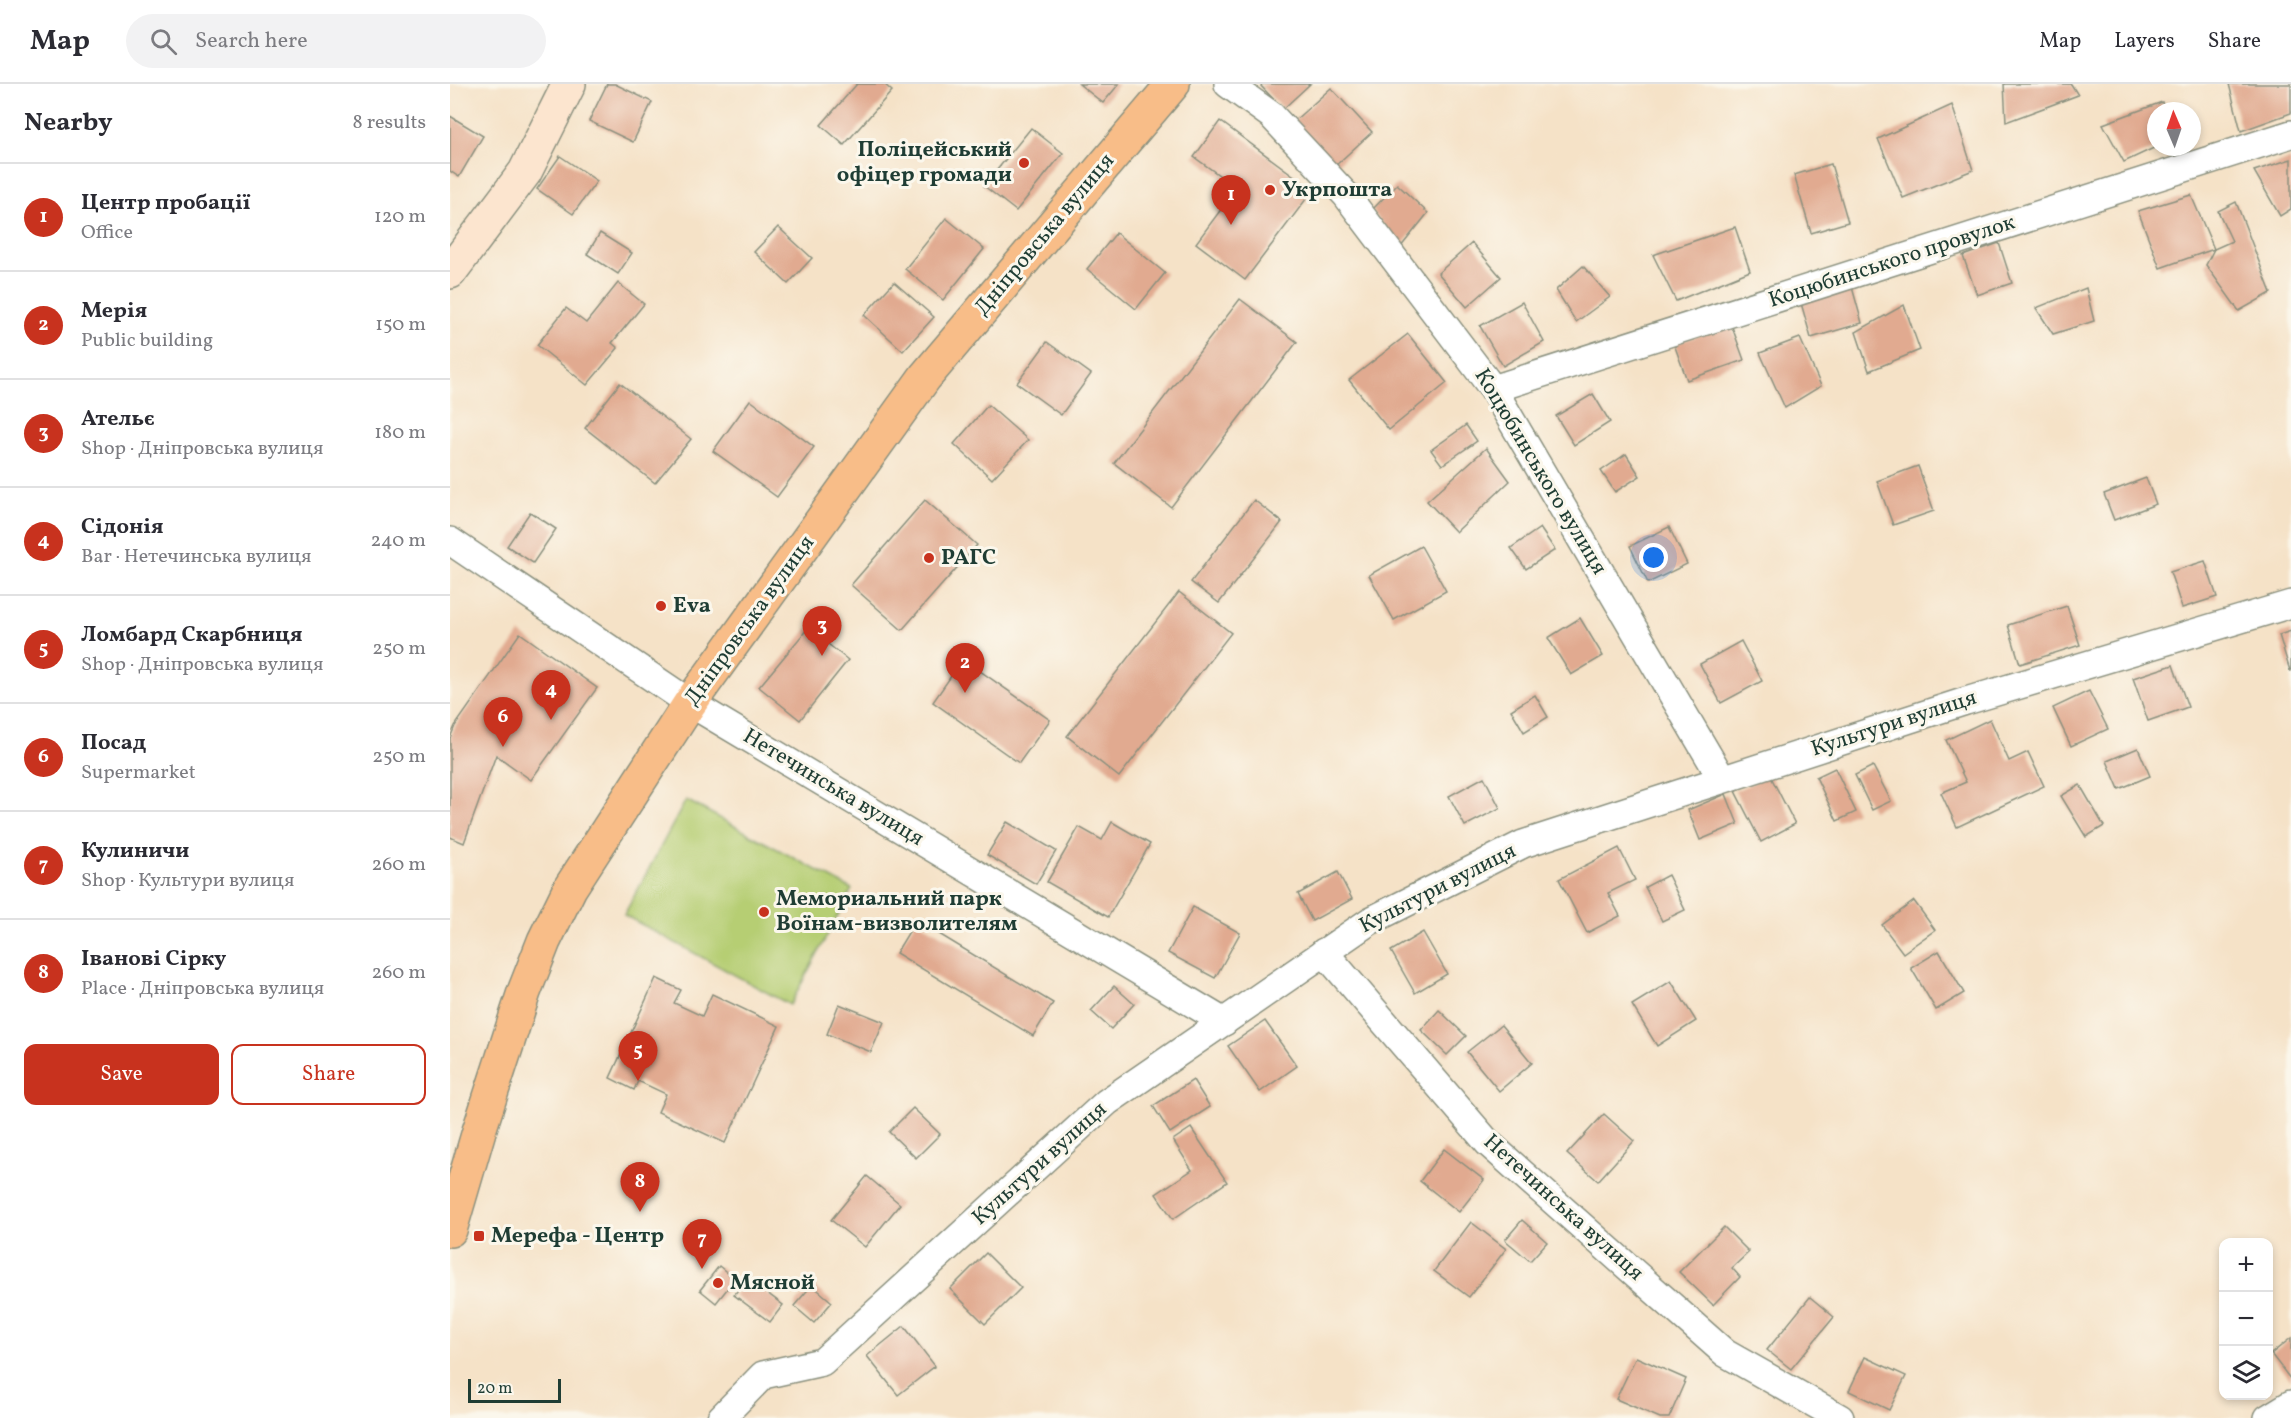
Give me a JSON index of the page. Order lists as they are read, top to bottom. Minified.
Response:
{"streets":{"highway":["Дніпровська вулиця"],"street":["Коцюбинського провулок","Коцюбинського вулиця","Культури вулиця","Нетечинська вулиця"]},"crossings":[["Дніпровська вулиця","Нетечинська вулиця"],["Коцюбинського провулок","Коцюбинського вулиця"],["Коцюбинського вулиця","Культури вулиця"],["Культури вулиця","Нетечинська вулиця"]],"places":{"other":["Поліцейський офіцер громади","Укрпошта","РАГС","Eva","Мемориальний парк Воїнам-визволителям","Мясной"],"transit":["Мерефа - Центр"]},"scale_bar":"20 m","north":"top","page":{"header":"Map","search":"Search here","nav":["Map","Layers","Share"],"heading":["Nearby","8 results"],"list":[{"mark":"1","name":"Центр пробації","note":"Office","value":"120 m"},{"mark":"2","name":"Мерія","note":"Public building","value":"150 m"},{"mark":"3","name":"Ательє","note":"Shop · Дніпровська вулиця","value":"180 m"},{"mark":"4","name":"Сідонія","note":"Bar · Нетечинська вулиця","value":"240 m"},{"mark":"5","name":"Ломбард Скарбниця","note":"Shop · Дніпровська вулиця","value":"250 m"},{"mark":"6","name":"Посад","note":"Supermarket","value":"250 m"},{"mark":"7","name":"Кулиничи","note":"Shop · Культури вулиця","value":"260 m"},{"mark":"8","name":"Іванові Сірку","note":"Place · Дніпровська вулиця","value":"260 m"}],"pins":["1","3","2","4","6","5","8","7"],"buttons":["Save","Share"],"map_buttons":["+","−"],"scale":"20 m"}}
